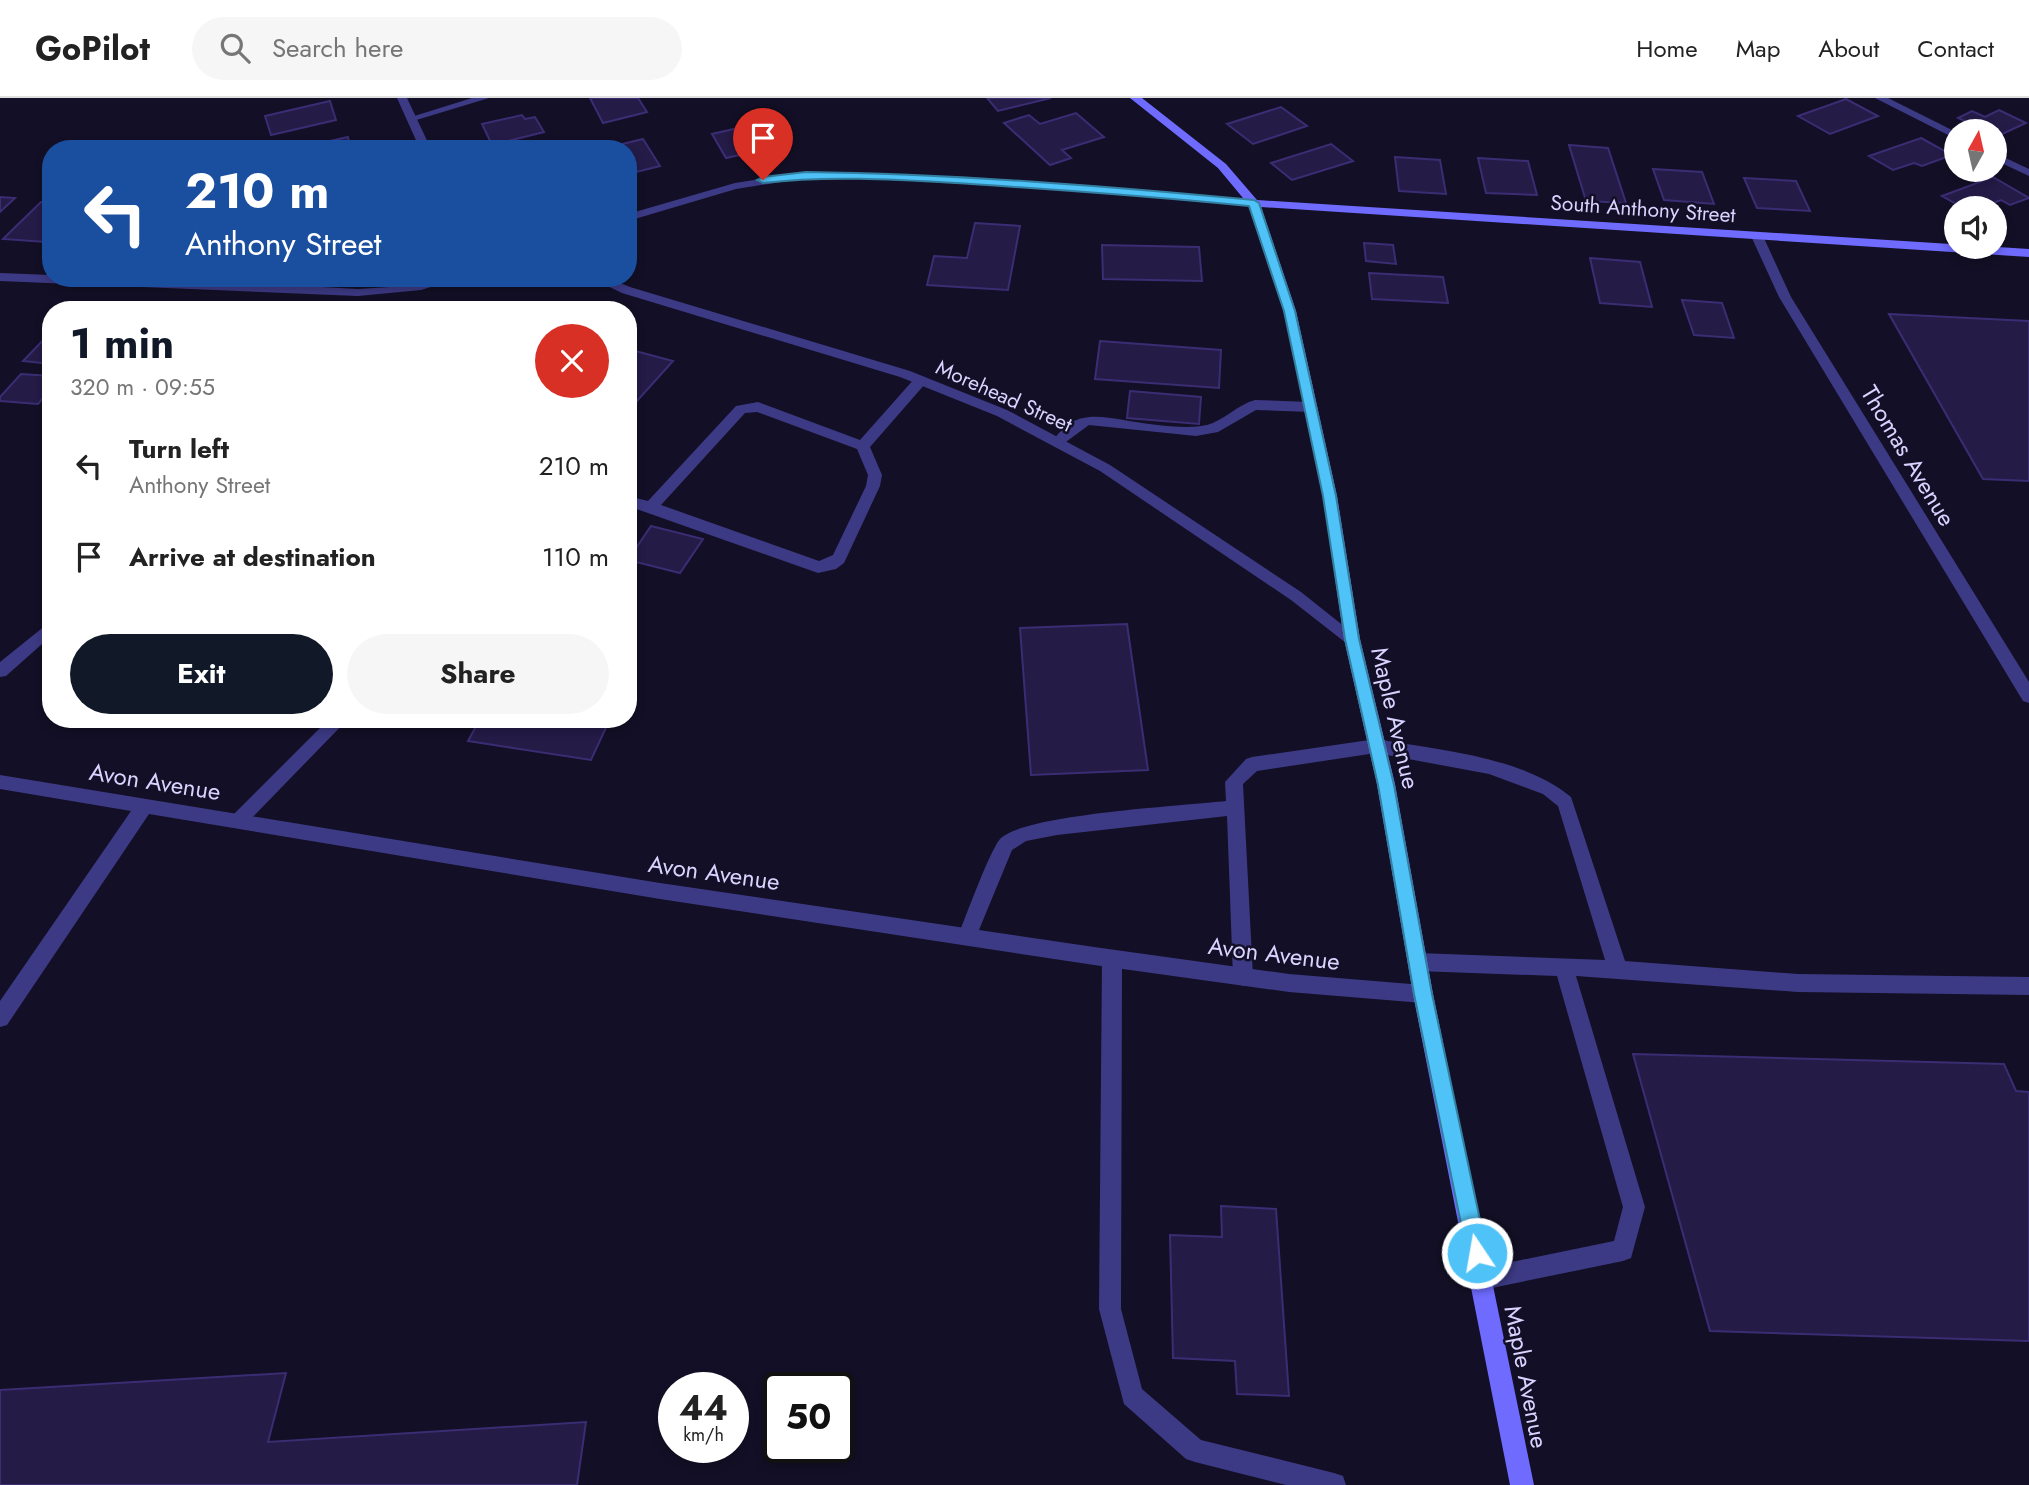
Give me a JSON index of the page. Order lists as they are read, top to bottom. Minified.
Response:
{"streets":{"main road":["South Anthony Street","Maple Avenue"],"street":["Morehead Street","Thomas Avenue","Avon Avenue"]},"crossings":[["South Anthony Street","Thomas Avenue"],["South Anthony Street","Maple Avenue"],["Morehead Street","Maple Avenue"],["Maple Avenue","Avon Avenue"]],"north":"top","page":{"header":"GoPilot","search":"Search here","nav":["Home","Map","About","Contact"],"turn":["210 m","Anthony Street"],"heading":["1 min","320 m · 09:55"],"list":[{"name":"Turn left","note":"Anthony Street","value":"210 m"},{"name":"Arrive at destination","value":"110 m"}],"buttons":["Exit","Share"],"speed":"44 km/h","limit":"50"}}
